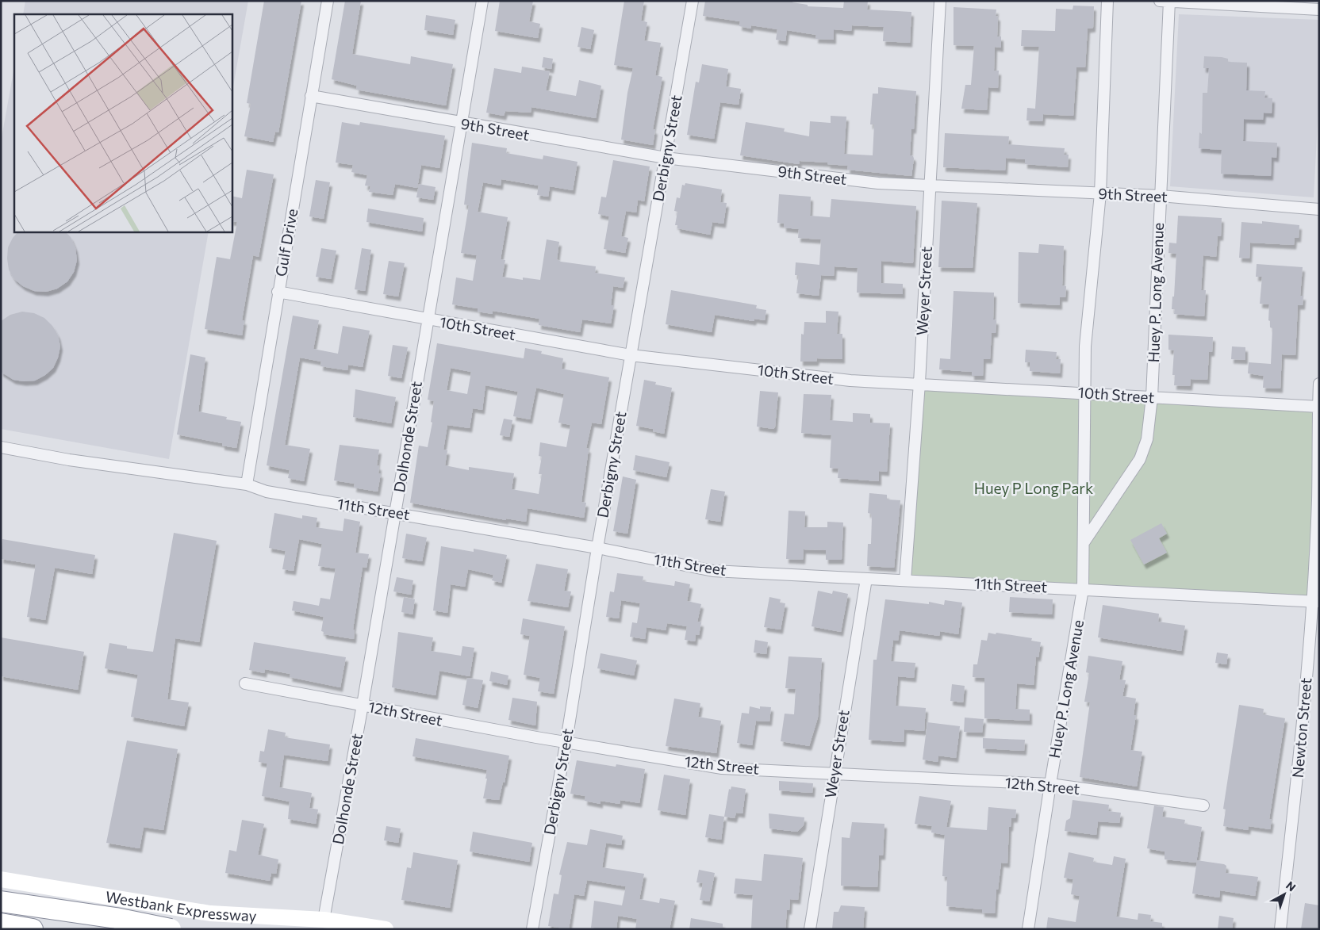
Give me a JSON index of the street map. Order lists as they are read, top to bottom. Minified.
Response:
{"streets":{"main road":["Westbank Expressway"],"street":["9th Street","Derbigny Street","Gulf Drive","Weyer Street","Huey P. Long Avenue","10th Street","Dolhonde Street","11th Street","12th Street","Newton Street"]},"crossings":[["9th Street","Derbigny Street"],["9th Street","Gulf Drive"],["9th Street","Weyer Street"],["9th Street","Huey P. Long Avenue"],["9th Street","Dolhonde Street"],["Derbigny Street","10th Street"],["Derbigny Street","11th Street"],["Derbigny Street","12th Street"],["Gulf Drive","10th Street"],["Gulf Drive","11th Street"],["Weyer Street","10th Street"],["Weyer Street","11th Street"],["Weyer Street","12th Street"],["Huey P. Long Avenue","10th Street"],["Huey P. Long Avenue","11th Street"],["Huey P. Long Avenue","12th Street"],["10th Street","Dolhonde Street"],["10th Street","Newton Street"],["Dolhonde Street","11th Street"],["Dolhonde Street","12th Street"],["Dolhonde Street","Westbank Expressway"],["11th Street","Newton Street"]],"parks":["Huey P Long Park"],"north":"top right"}
